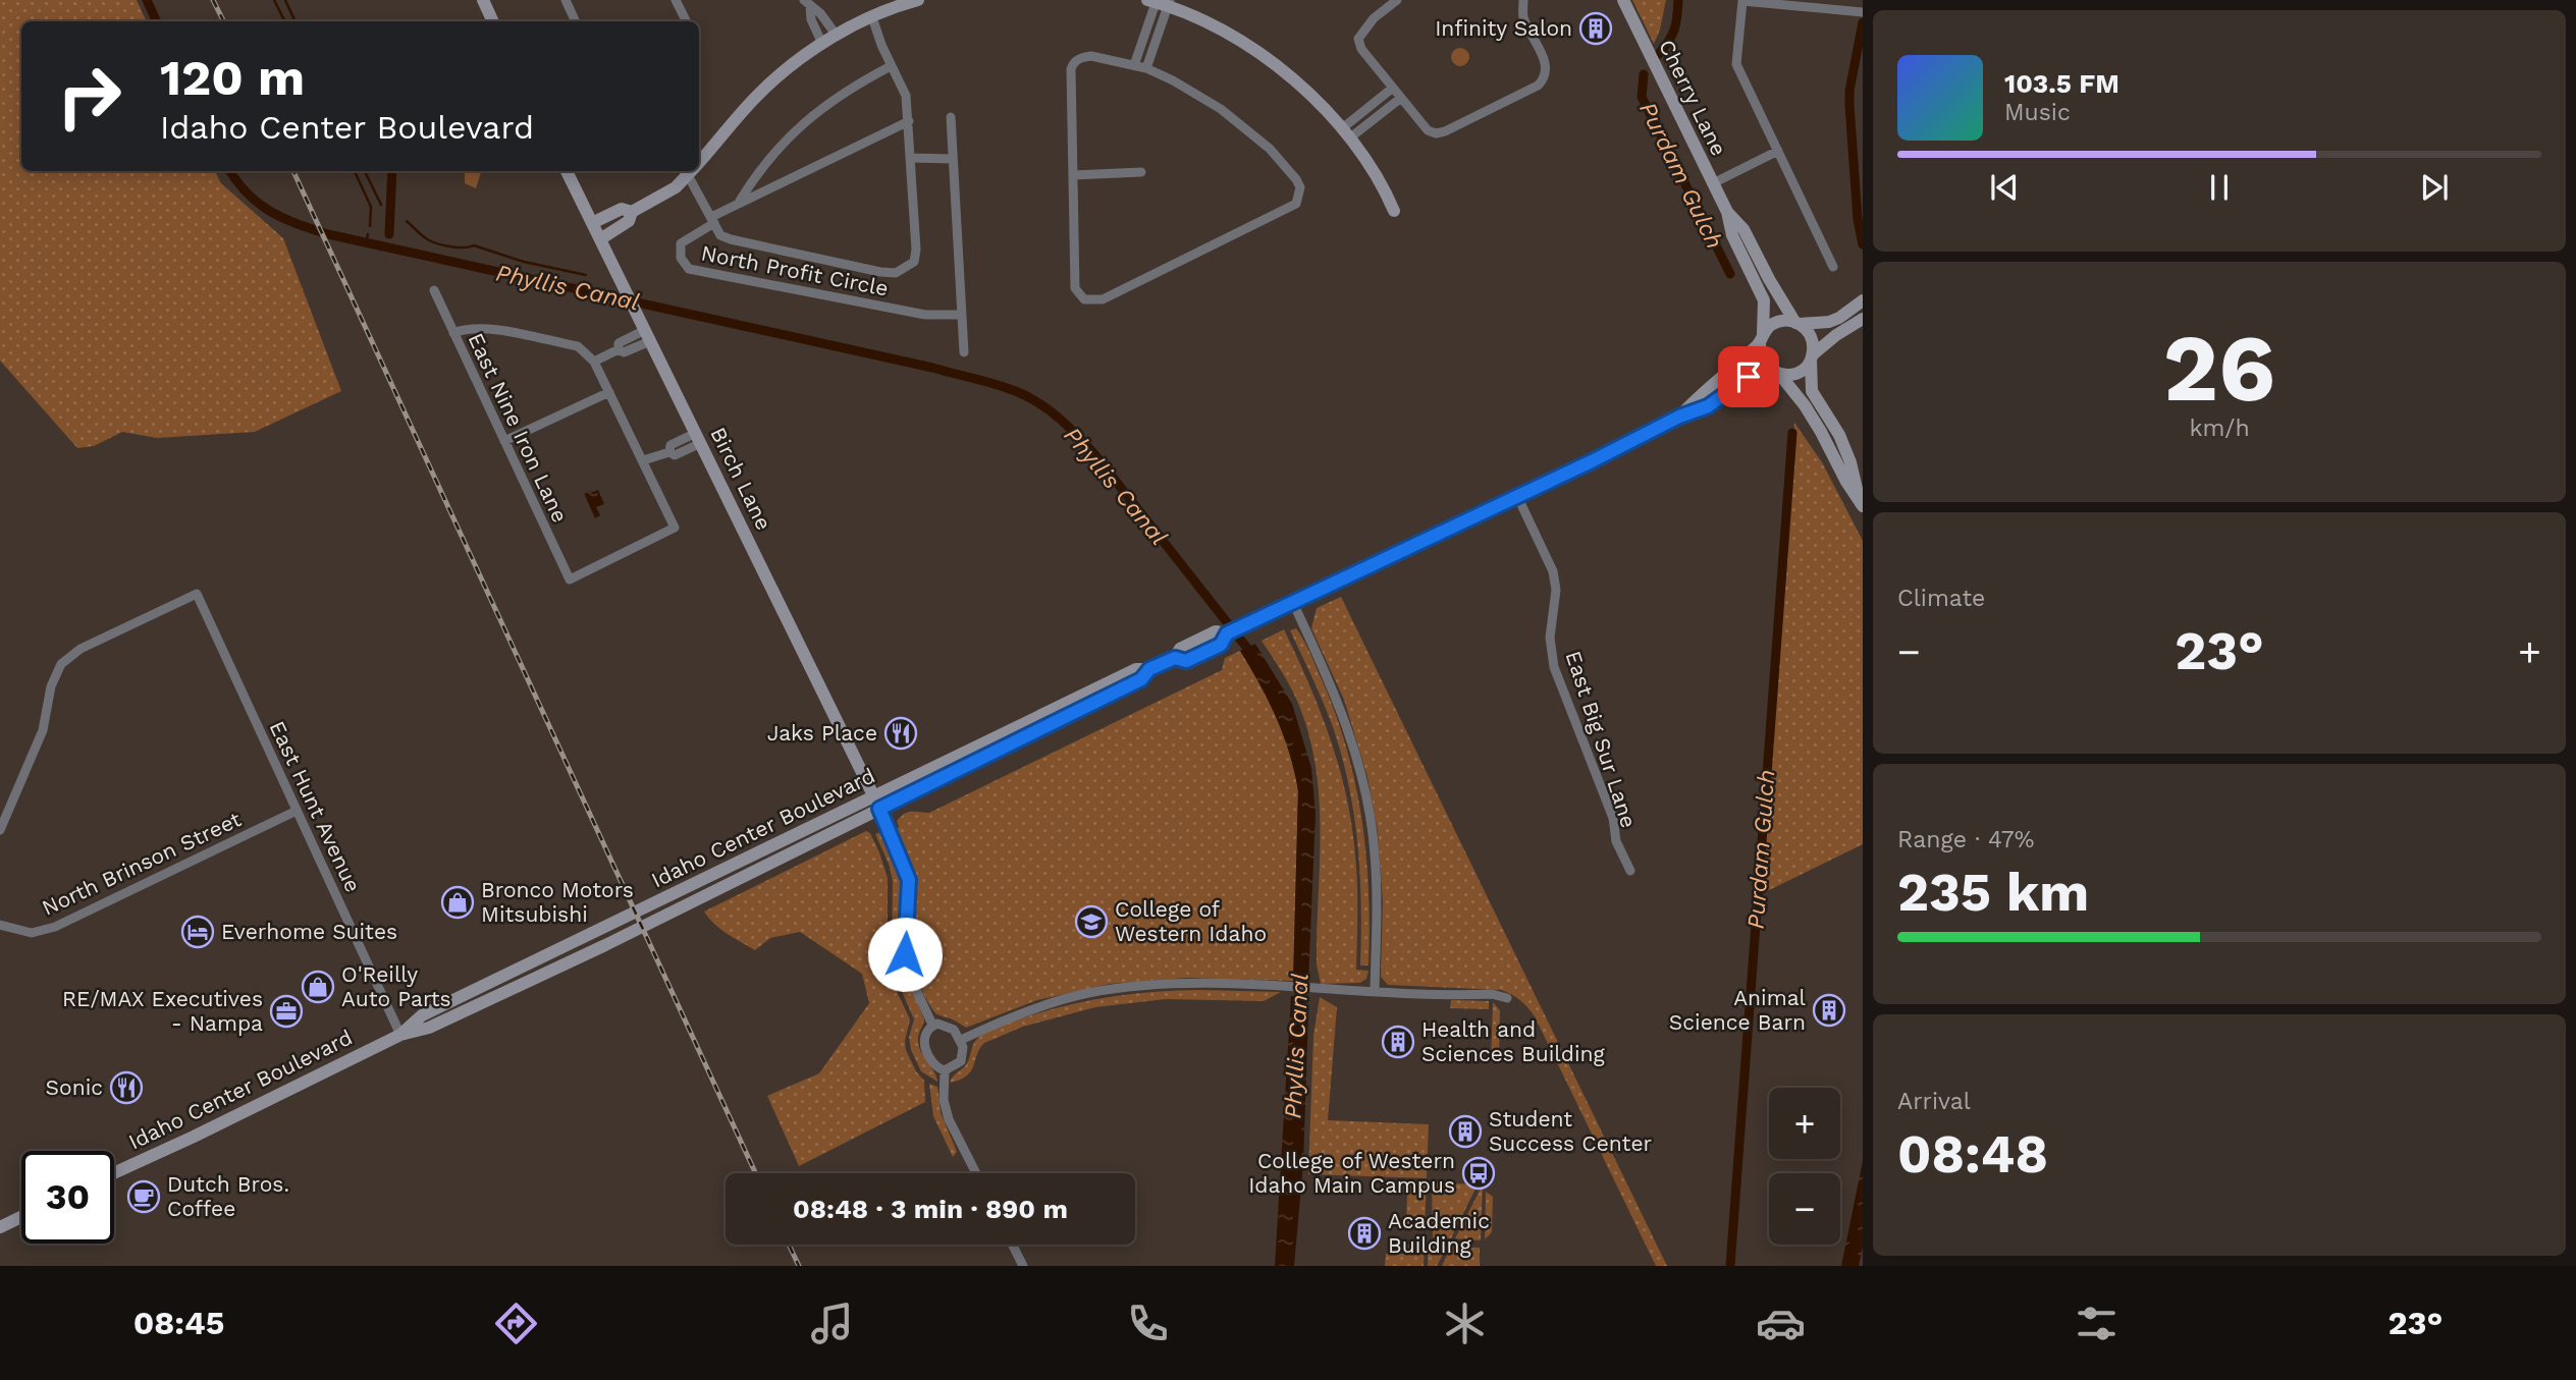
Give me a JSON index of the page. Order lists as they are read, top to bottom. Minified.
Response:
{"streets":{"main road":["Cherry Lane","Birch Lane","Idaho Center Boulevard"],"street":["North Profit Circle","East Nine Iron Lane","East Big Sur Lane","East Hunt Avenue","North Brinson Street"]},"crossings":[["Cherry Lane","Idaho Center Boulevard"],["Birch Lane","Idaho Center Boulevard"],["East Big Sur Lane","Idaho Center Boulevard"],["East Hunt Avenue","Idaho Center Boulevard"],["East Hunt Avenue","North Brinson Street"]],"water":["Purdam Gulch","Phyllis Canal"],"places":{"building":["Infinity Salon","Animal Science Barn","Health and Sciences Building","Student Success Center","Academic Building"],"restaurant":["Jaks Place","Sonic"],"shop":["Bronco Motors Mitsubishi","O'Reilly Auto Parts"],"school or university":["College of Western Idaho"],"hotel":["Everhome Suites"],"office":["RE/MAX Executives - Nampa"],"bus stop":["College of Western Idaho Main Campus"],"cafe":["Dutch Bros. Coffee"]},"page":{"turn":["120 m","Idaho Center Boulevard"],"song":["103.5 FM","Music"],"tile":[["26","km/h"],"Climate",["Range · 47%","235 km"],["Arrival","08:48"]],"heat":["−","23°","+"],"map_buttons":["+","−"],"limit":"30","trip":"08:48 · 3 min · 890 m","tabs":["08:45","23°"]}}
